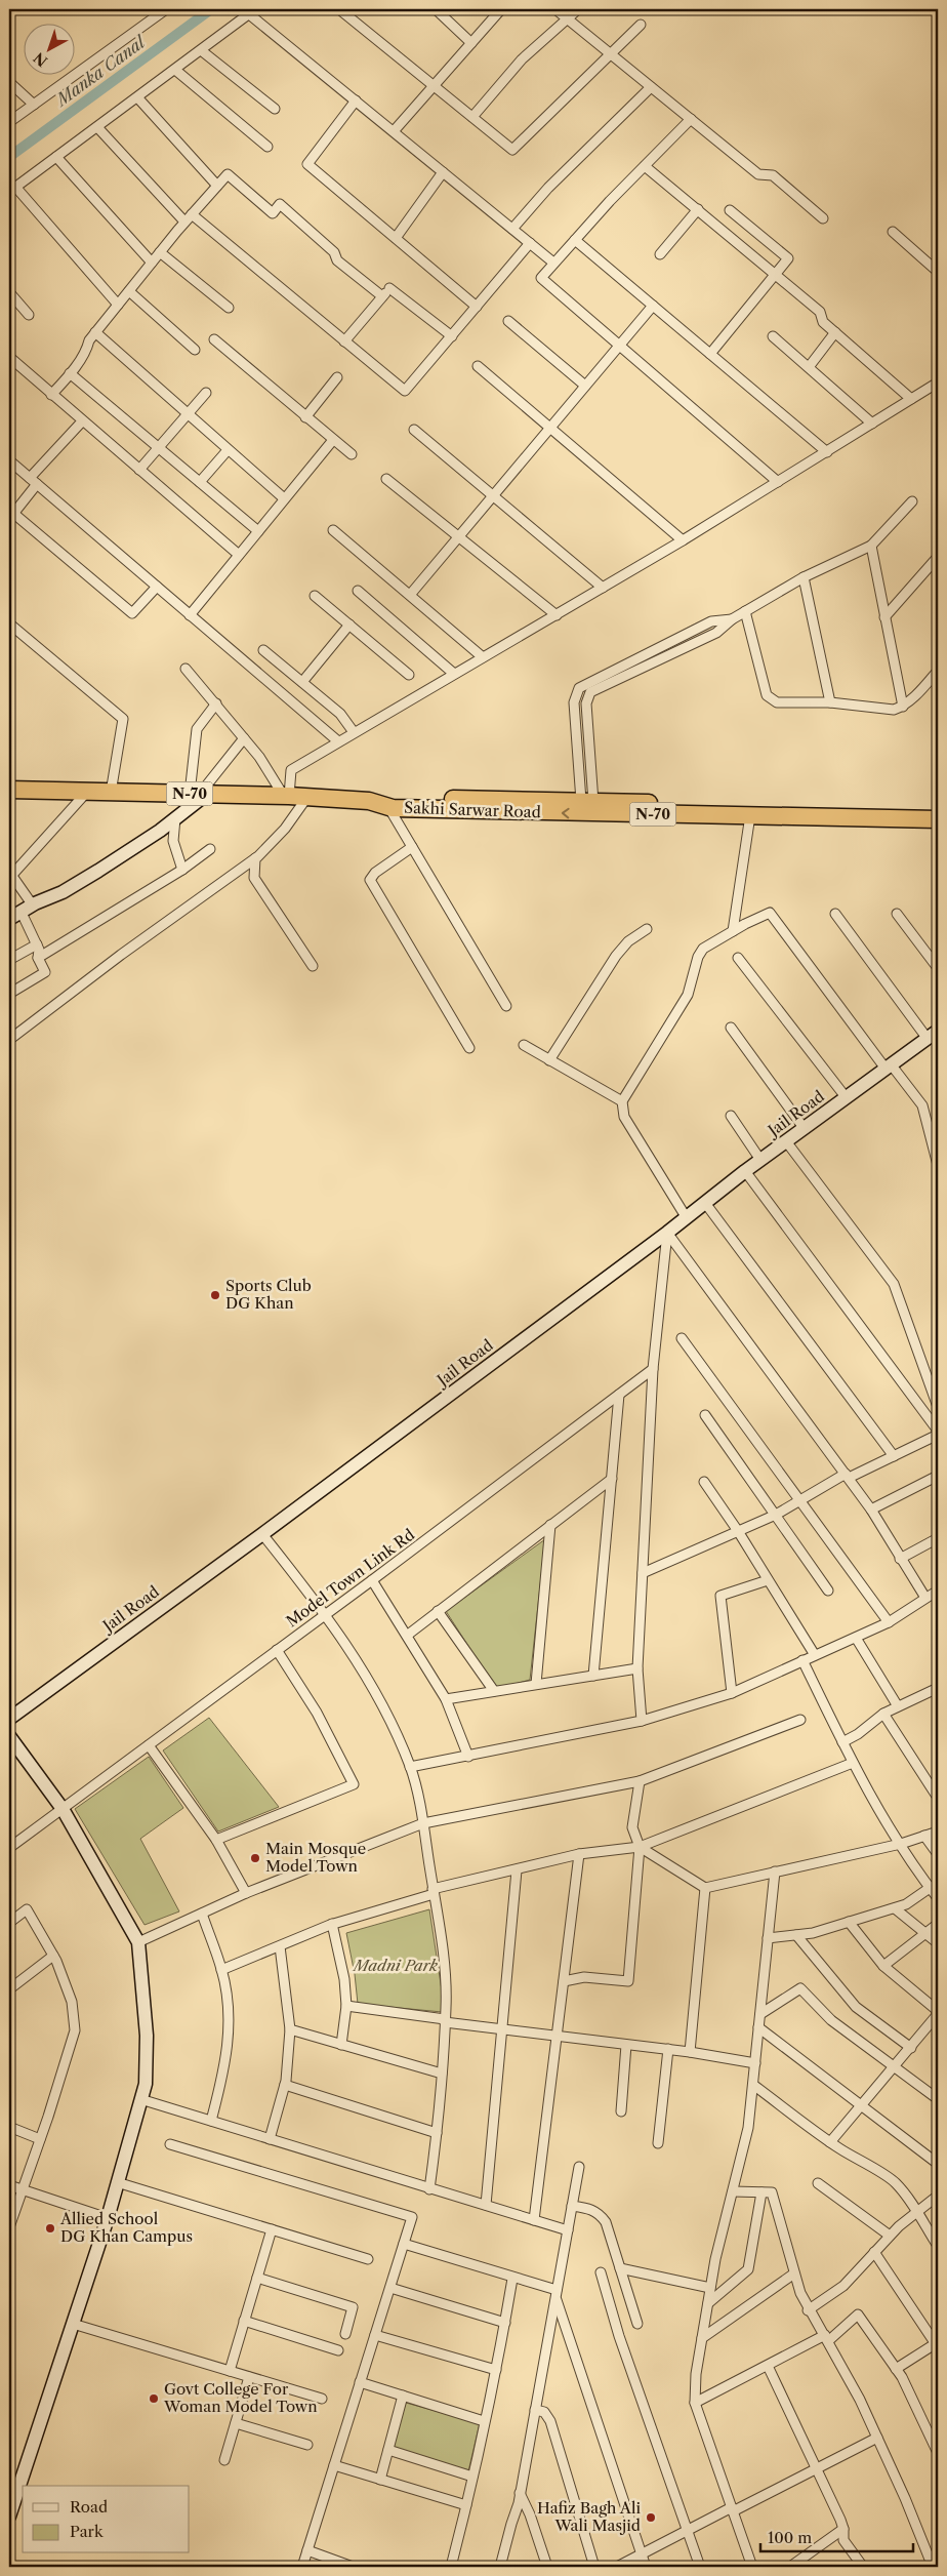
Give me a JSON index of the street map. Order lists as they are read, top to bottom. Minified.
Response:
{"streets":{"highway":["N-70","Sakhi Sarwar Road"],"main road":["Jail Road"],"street":["Model Town Link Rd"]},"crossings":[["N-70","Sakhi Sarwar Road"]],"water":["Manka Canal"],"parks":["Madni Park"],"places":["Sports Club DG Khan","Main Mosque Model Town","Allied School DG Khan Campus","Govt College For Woman Model Town","Hafiz Bagh Ali Wali Masjid"],"legend":["Road","Park"],"scale_bar":"100 m","north":"bottom left"}
